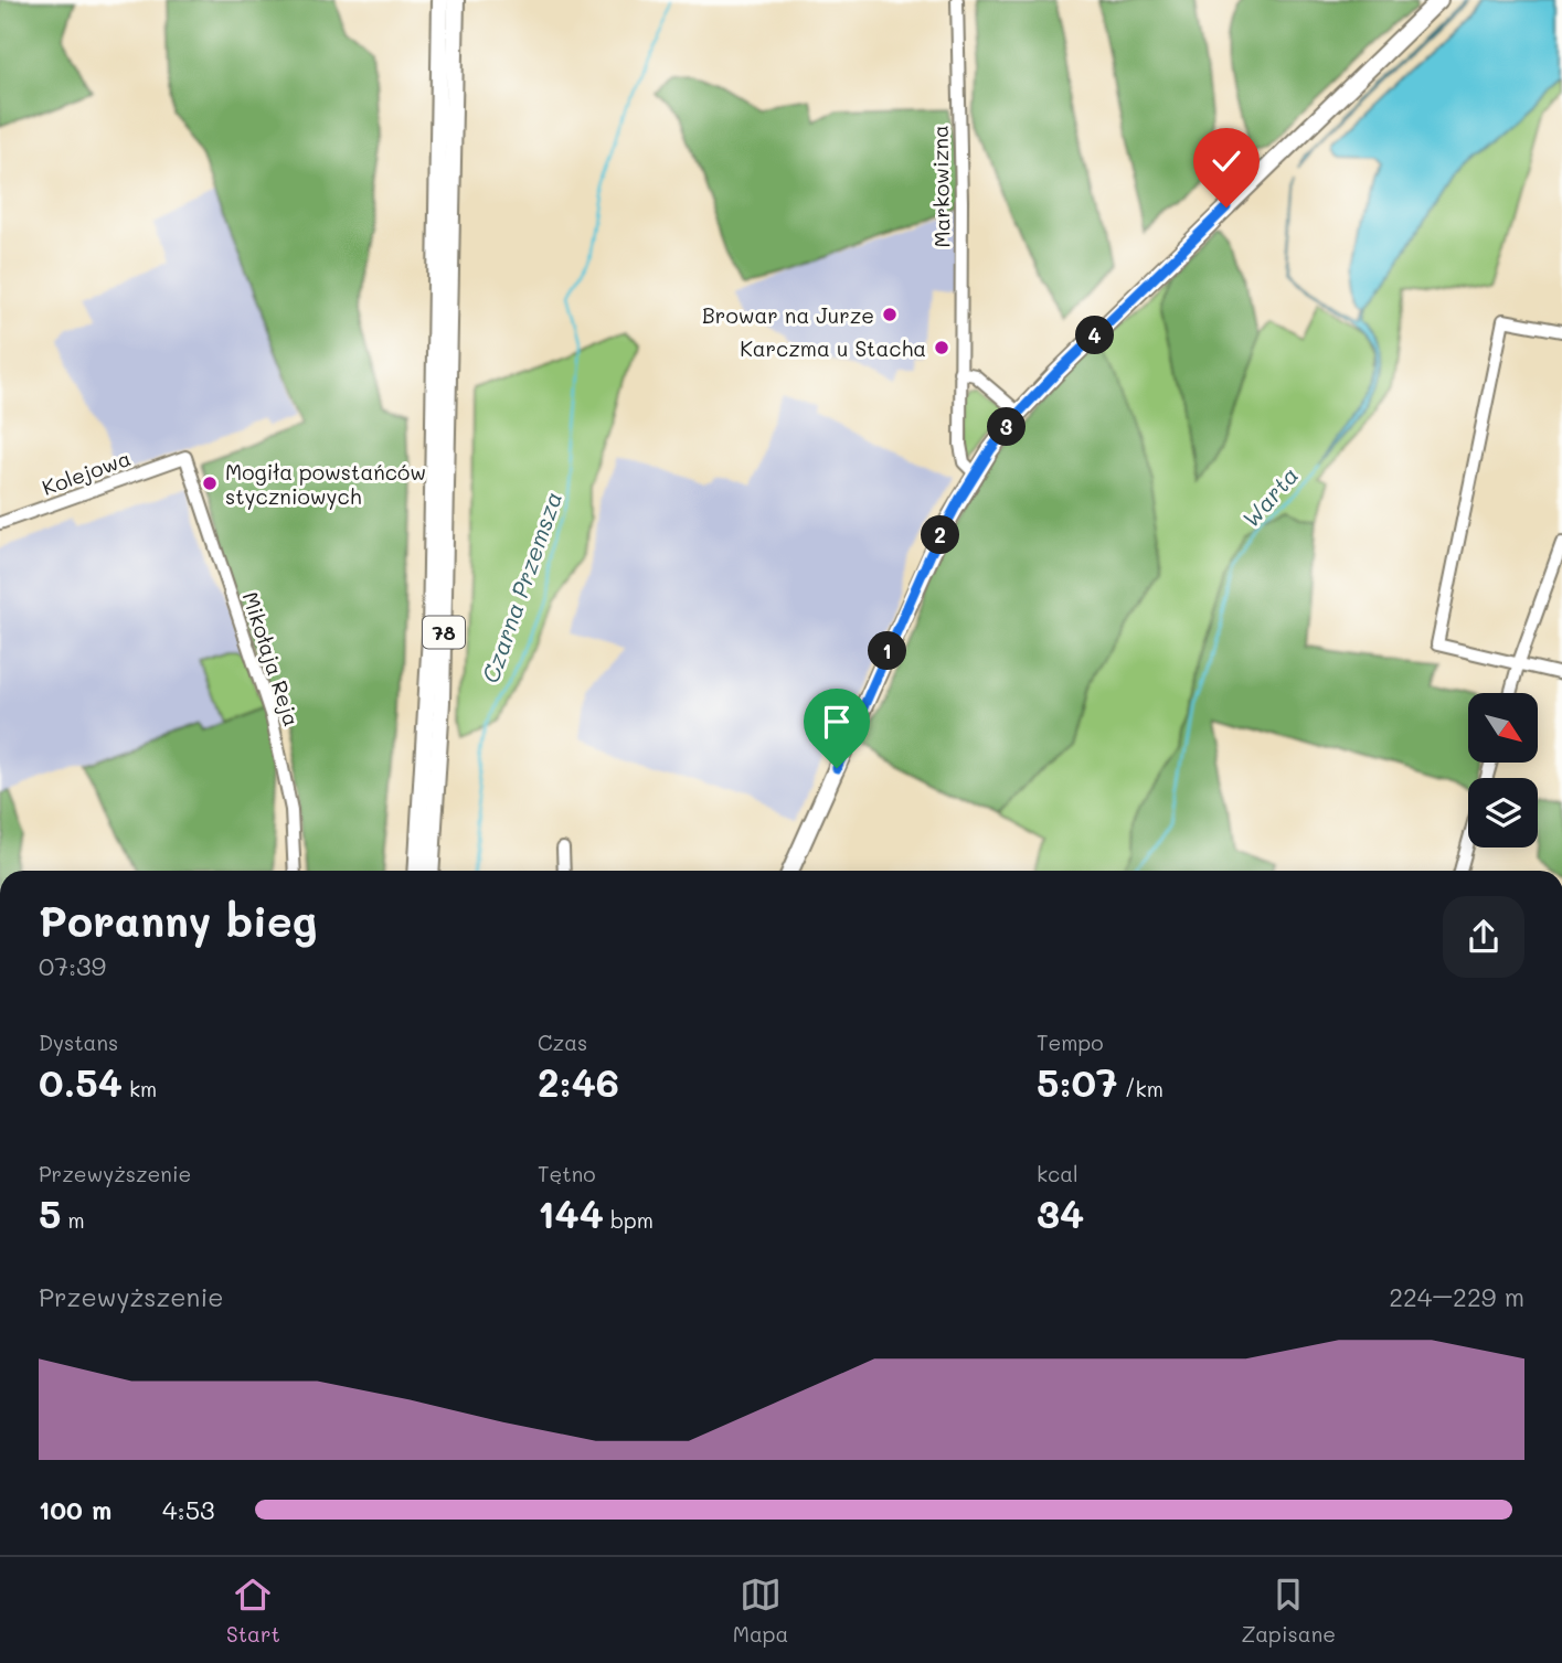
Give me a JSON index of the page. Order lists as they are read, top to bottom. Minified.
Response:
{"streets":{"main road":["78"],"street":["Markowizna","Kolejowa","Mikołaja Reja"]},"crossings":[["Kolejowa","Mikołaja Reja"]],"water":["Warta","Czarna Przemsza"],"places":["Browar na Jurze","Karczma u Stacha","Mogiła powstańców styczniowych"],"north":"bottom right","page":{"pins":["4","3","2","1"],"heading":["Poranny bieg","07:39"],"stats":[["Dystans","0.54 km"],["Czas","2:46"],["Tempo","5:07 /km"],["Przewyższenie","5 m"],["Tętno","144 bpm"],["kcal","34"]],"chart":["Przewyższenie","224–229 m"],"list":[{"name":"100 m","note":"4:53"}],"tabs":["Start","Mapa","Zapisane"]}}
